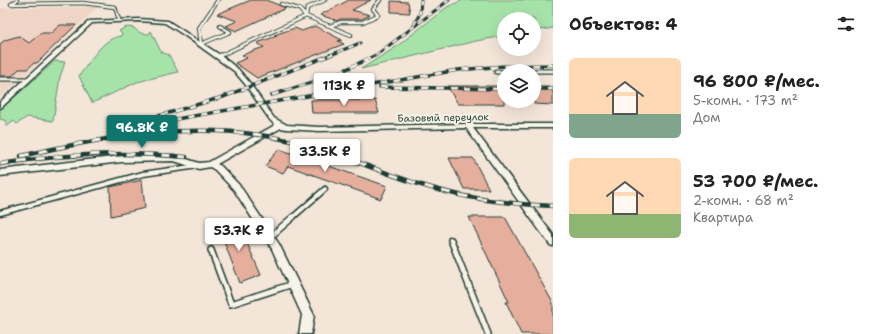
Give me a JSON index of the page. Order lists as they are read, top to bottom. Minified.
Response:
{"streets":{"street":["Базовый переулок"]},"page":{"heading":"Объектов: 4","list":[{"name":"96 800 ₽/мес.","note":"5-комн. · 173 m² · Дом"},{"name":"53 700 ₽/мес.","note":"2-комн. · 68 m² · Квартира"}],"price":["113K ₽","96.8K ₽","33.5K ₽","53.7K ₽"]}}
